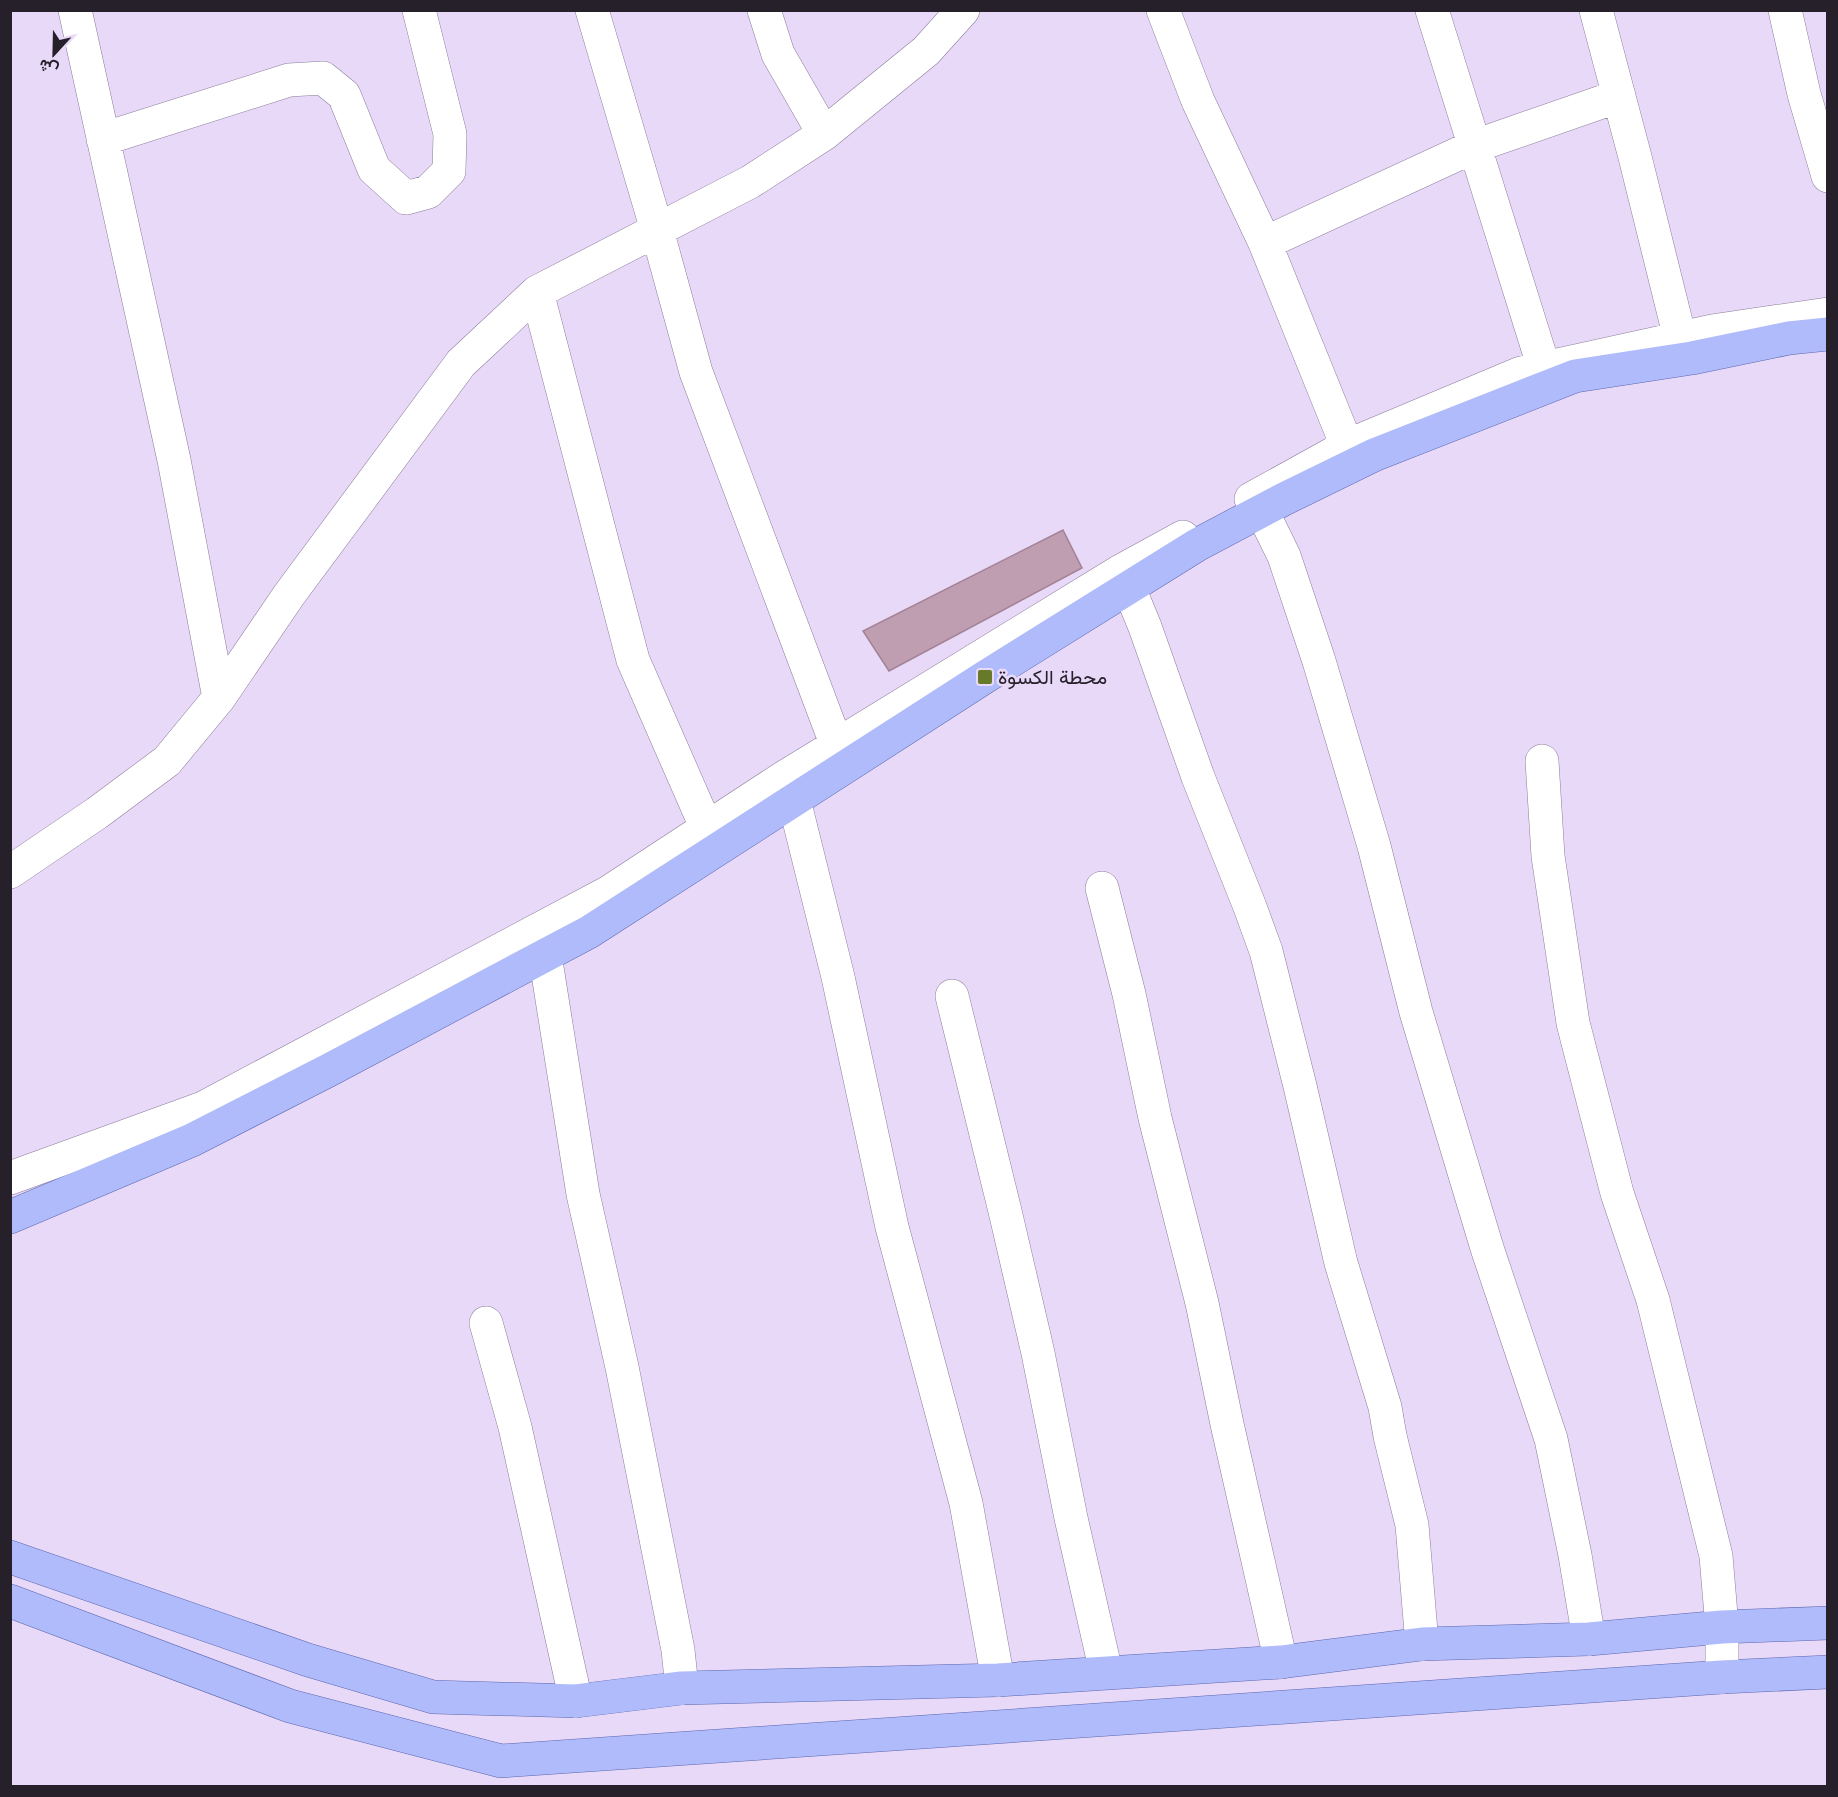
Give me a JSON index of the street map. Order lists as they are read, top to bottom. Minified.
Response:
{"places":{"transit":["محطة الكسوة"]},"north":"bottom"}
